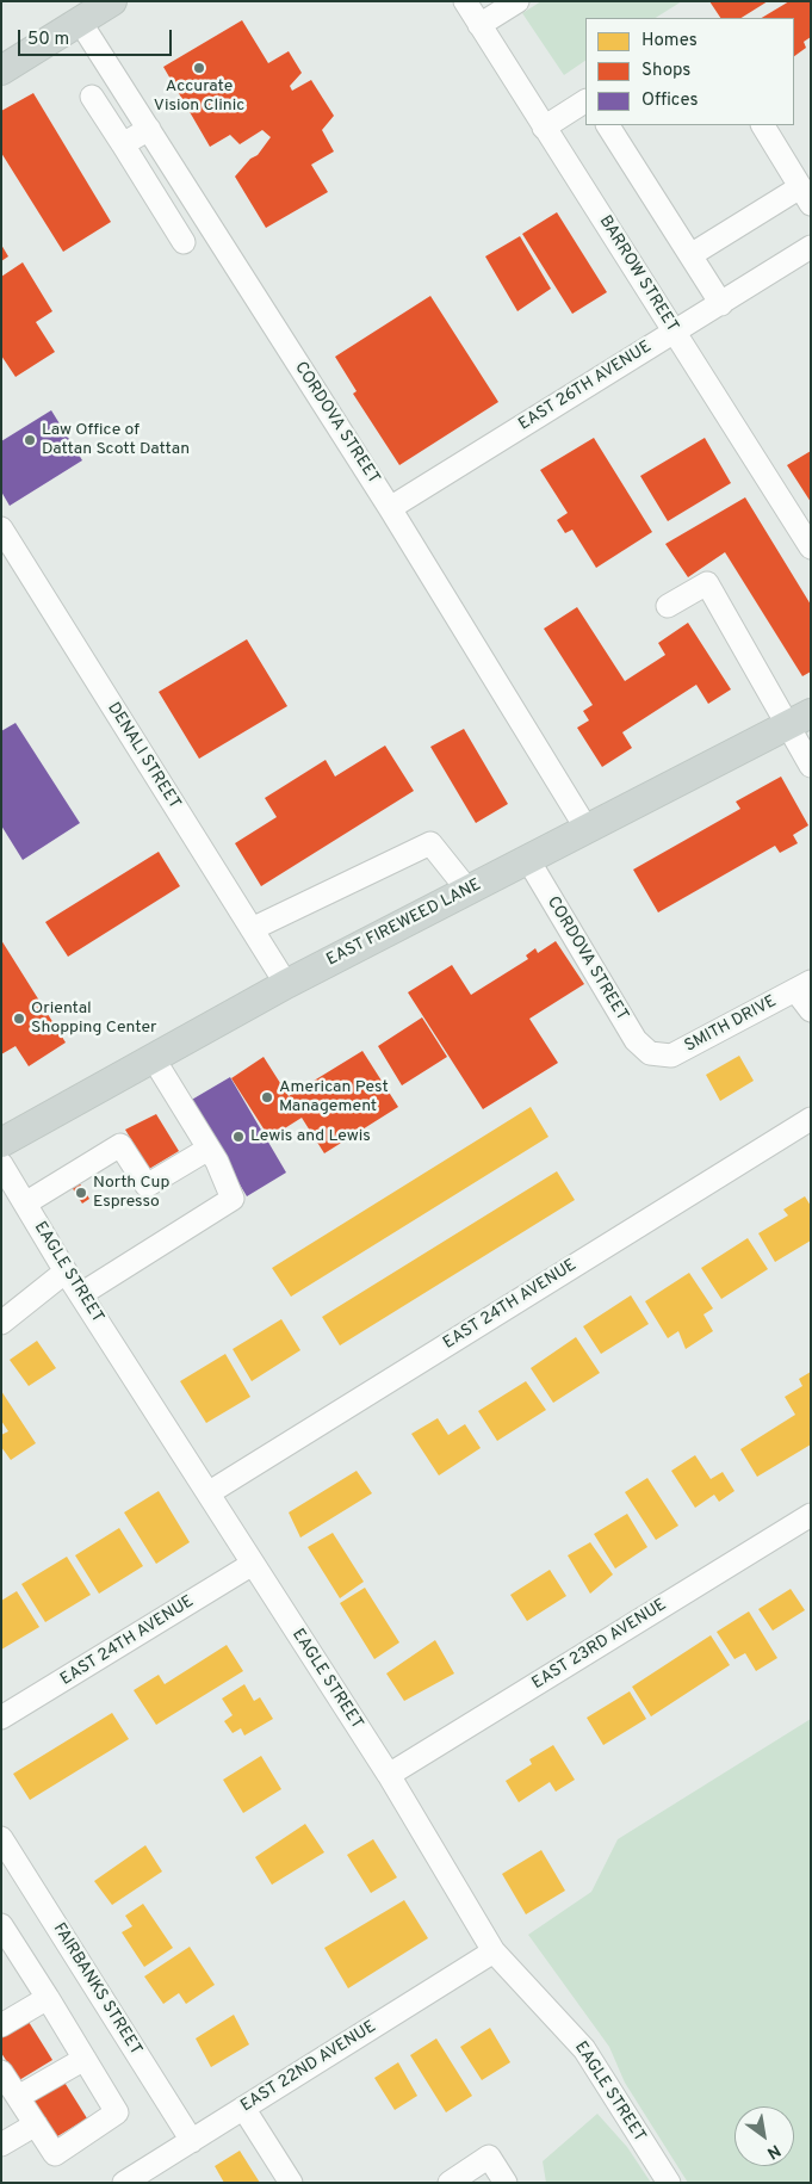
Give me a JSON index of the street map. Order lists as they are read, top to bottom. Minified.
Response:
{"streets":{"main road":["EAST FIREWEED LANE"],"street":["BARROW STREET","EAST 26TH AVENUE","CORDOVA STREET","DENALI STREET","SMITH DRIVE","EAGLE STREET","EAST 24TH AVENUE","EAST 23RD AVENUE","FAIRBANKS STREET","EAST 22ND AVENUE"]},"crossings":[["BARROW STREET","EAST 26TH AVENUE"],["EAST 26TH AVENUE","CORDOVA STREET"],["CORDOVA STREET","EAST FIREWEED LANE"],["CORDOVA STREET","SMITH DRIVE"],["DENALI STREET","EAST FIREWEED LANE"],["EAGLE STREET","EAST 24TH AVENUE"],["EAGLE STREET","EAST 23RD AVENUE"],["EAGLE STREET","EAST 22ND AVENUE"],["FAIRBANKS STREET","EAST 22ND AVENUE"]],"places":["Accurate Vision Clinic","Law Office of Dattan Scott Dattan","Oriental Shopping Center","American Pest Management","Lewis and Lewis","North Cup Espresso"],"legend":["Homes","Shops","Offices"],"scale_bar":"50 m","north":"bottom right"}
